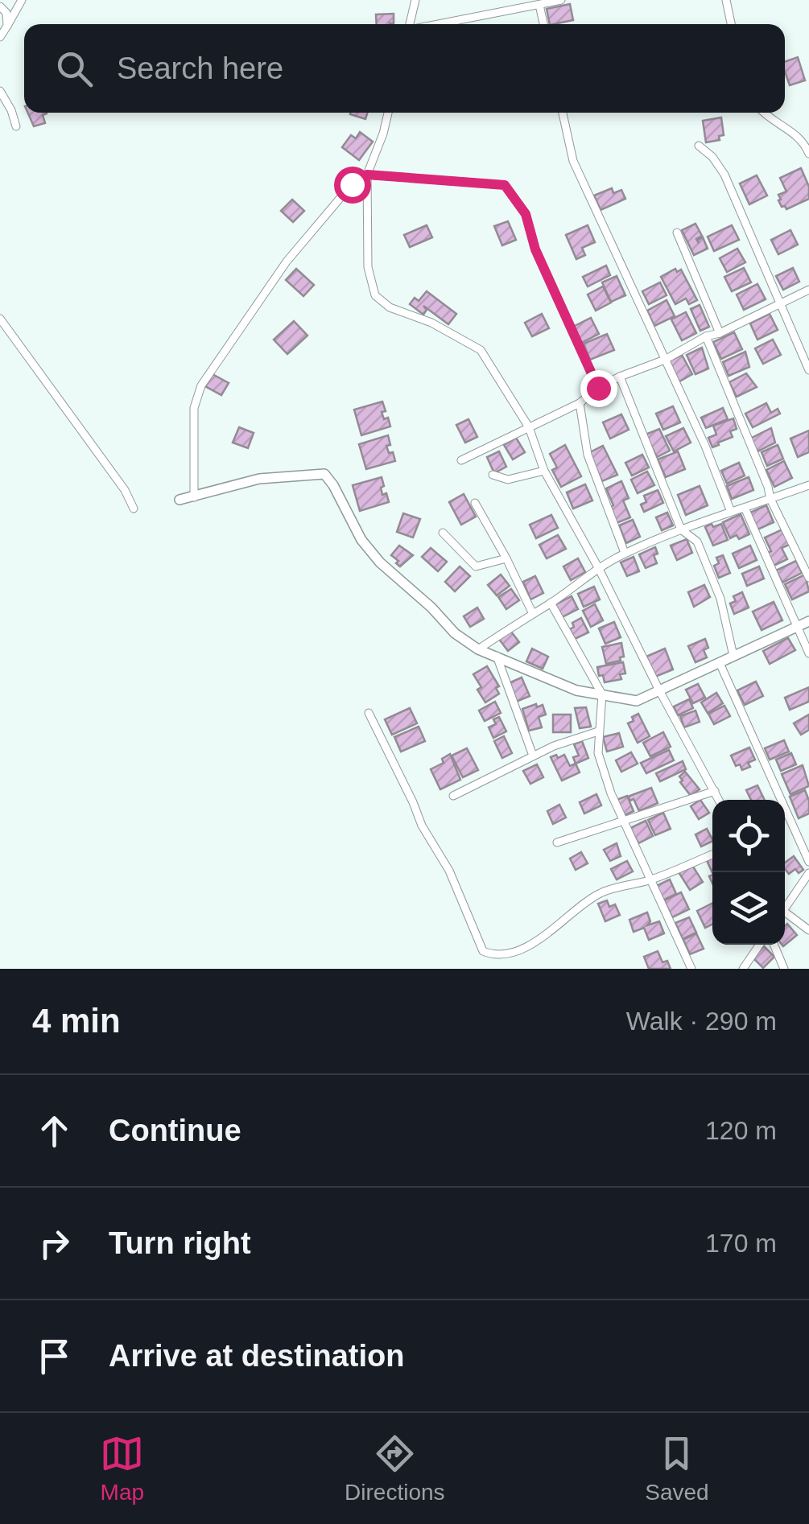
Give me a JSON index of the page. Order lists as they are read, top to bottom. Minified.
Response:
{"page":{"search":"Search here","heading":["4 min","Walk · 290 m"],"list":[["Continue","120 m"],["Turn right","170 m"],"Arrive at destination"],"nav":["Map","Directions","Saved"]}}
